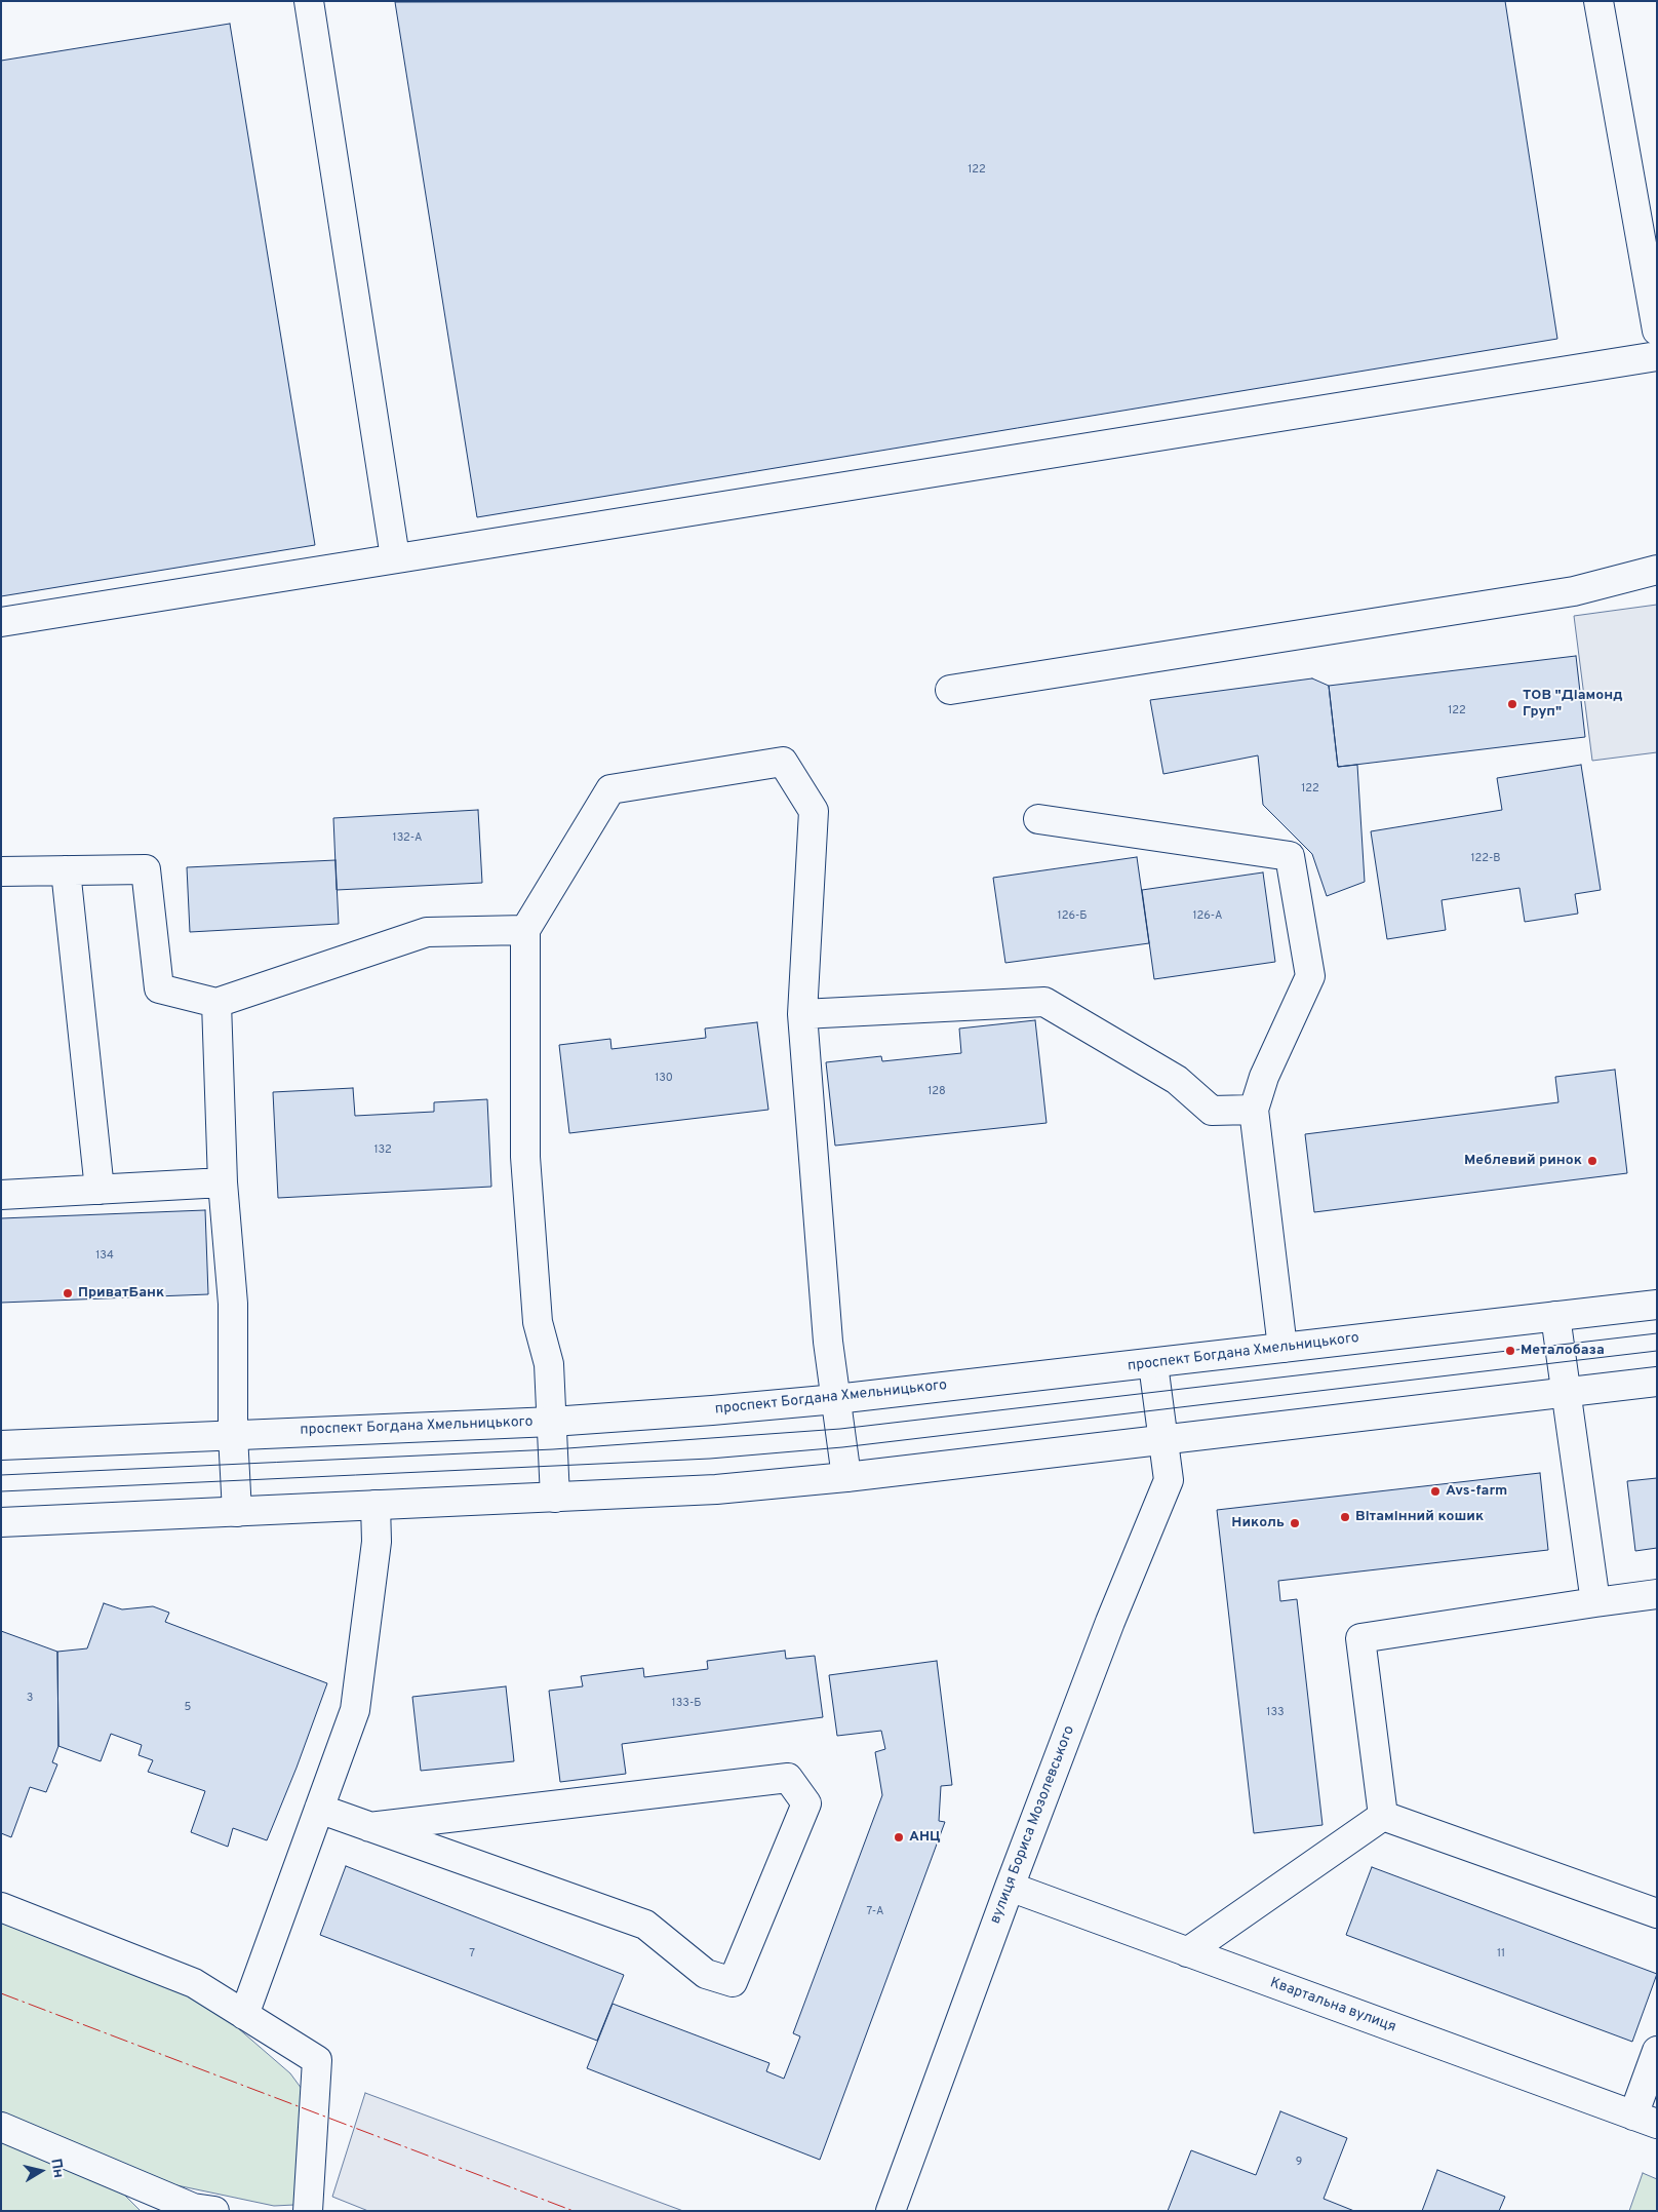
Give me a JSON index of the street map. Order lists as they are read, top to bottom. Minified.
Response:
{"streets":{"main road":["проспект Богдана Хмельницького","вулиця Бориса Мозолевського","Квартальна вулиця"]},"crossings":[["проспект Богдана Хмельницького","вулиця Бориса Мозолевського"],["вулиця Бориса Мозолевського","Квартальна вулиця"]],"places":["ТОВ \"Діамонд Груп\"","Меблевий ринок","ПриватБанк","Металобаза","Avs-farm","Вітамінний кошик","Николь","АНЦ"],"house_numbers":["122","122","122","132-А","122-В","126-Б","126-А","130","128","132","134","3","133-Б","5","133","7-А","7","11","9"],"north":"right"}
